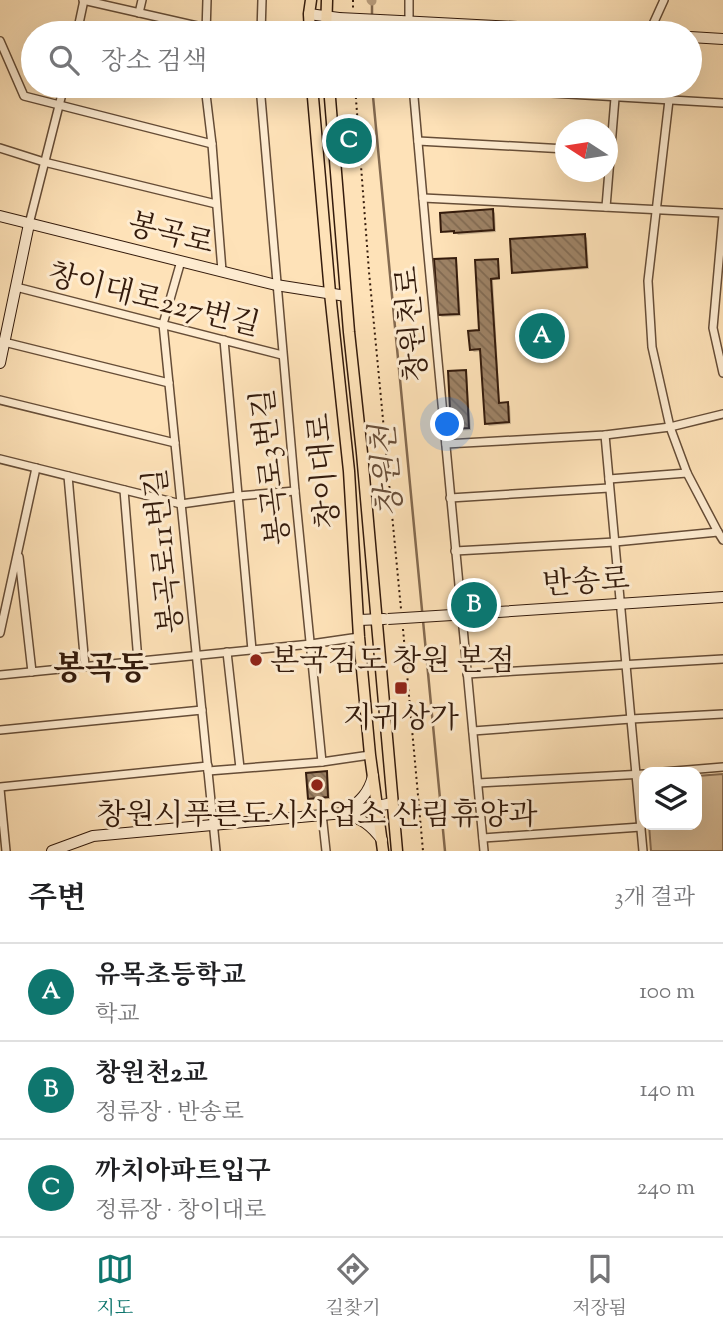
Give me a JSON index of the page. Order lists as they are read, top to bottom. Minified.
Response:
{"streets":{"main road":["창이대로"],"street":["봉곡로","창이대로227번길","창원천로","봉곡로3번길","봉곡로11번길","반송로"]},"crossings":[["봉곡로","봉곡로3번길"],["봉곡로","창이대로"],["봉곡로","봉곡로11번길"],["창이대로227번길","봉곡로3번길"],["창이대로227번길","봉곡로11번길"],["창원천로","반송로"],["창이대로","반송로"]],"districts":["봉곡동"],"water":["창원천"],"places":{"other":["본국검도 창원 본점","창원시푸른도시사업소 산림휴양과"],"transit":["지귀상가"]},"north":"left","page":{"search":"장소 검색","pins":["C","A","B"],"heading":["주변","3개 결과"],"list":[{"mark":"A","name":"유목초등학교","note":"학교","value":"100 m"},{"mark":"B","name":"창원천2교","note":"정류장 · 반송로","value":"140 m"},{"mark":"C","name":"까치아파트입구","note":"정류장 · 창이대로","value":"240 m"}],"nav":["지도","길찾기","저장됨"]}}
